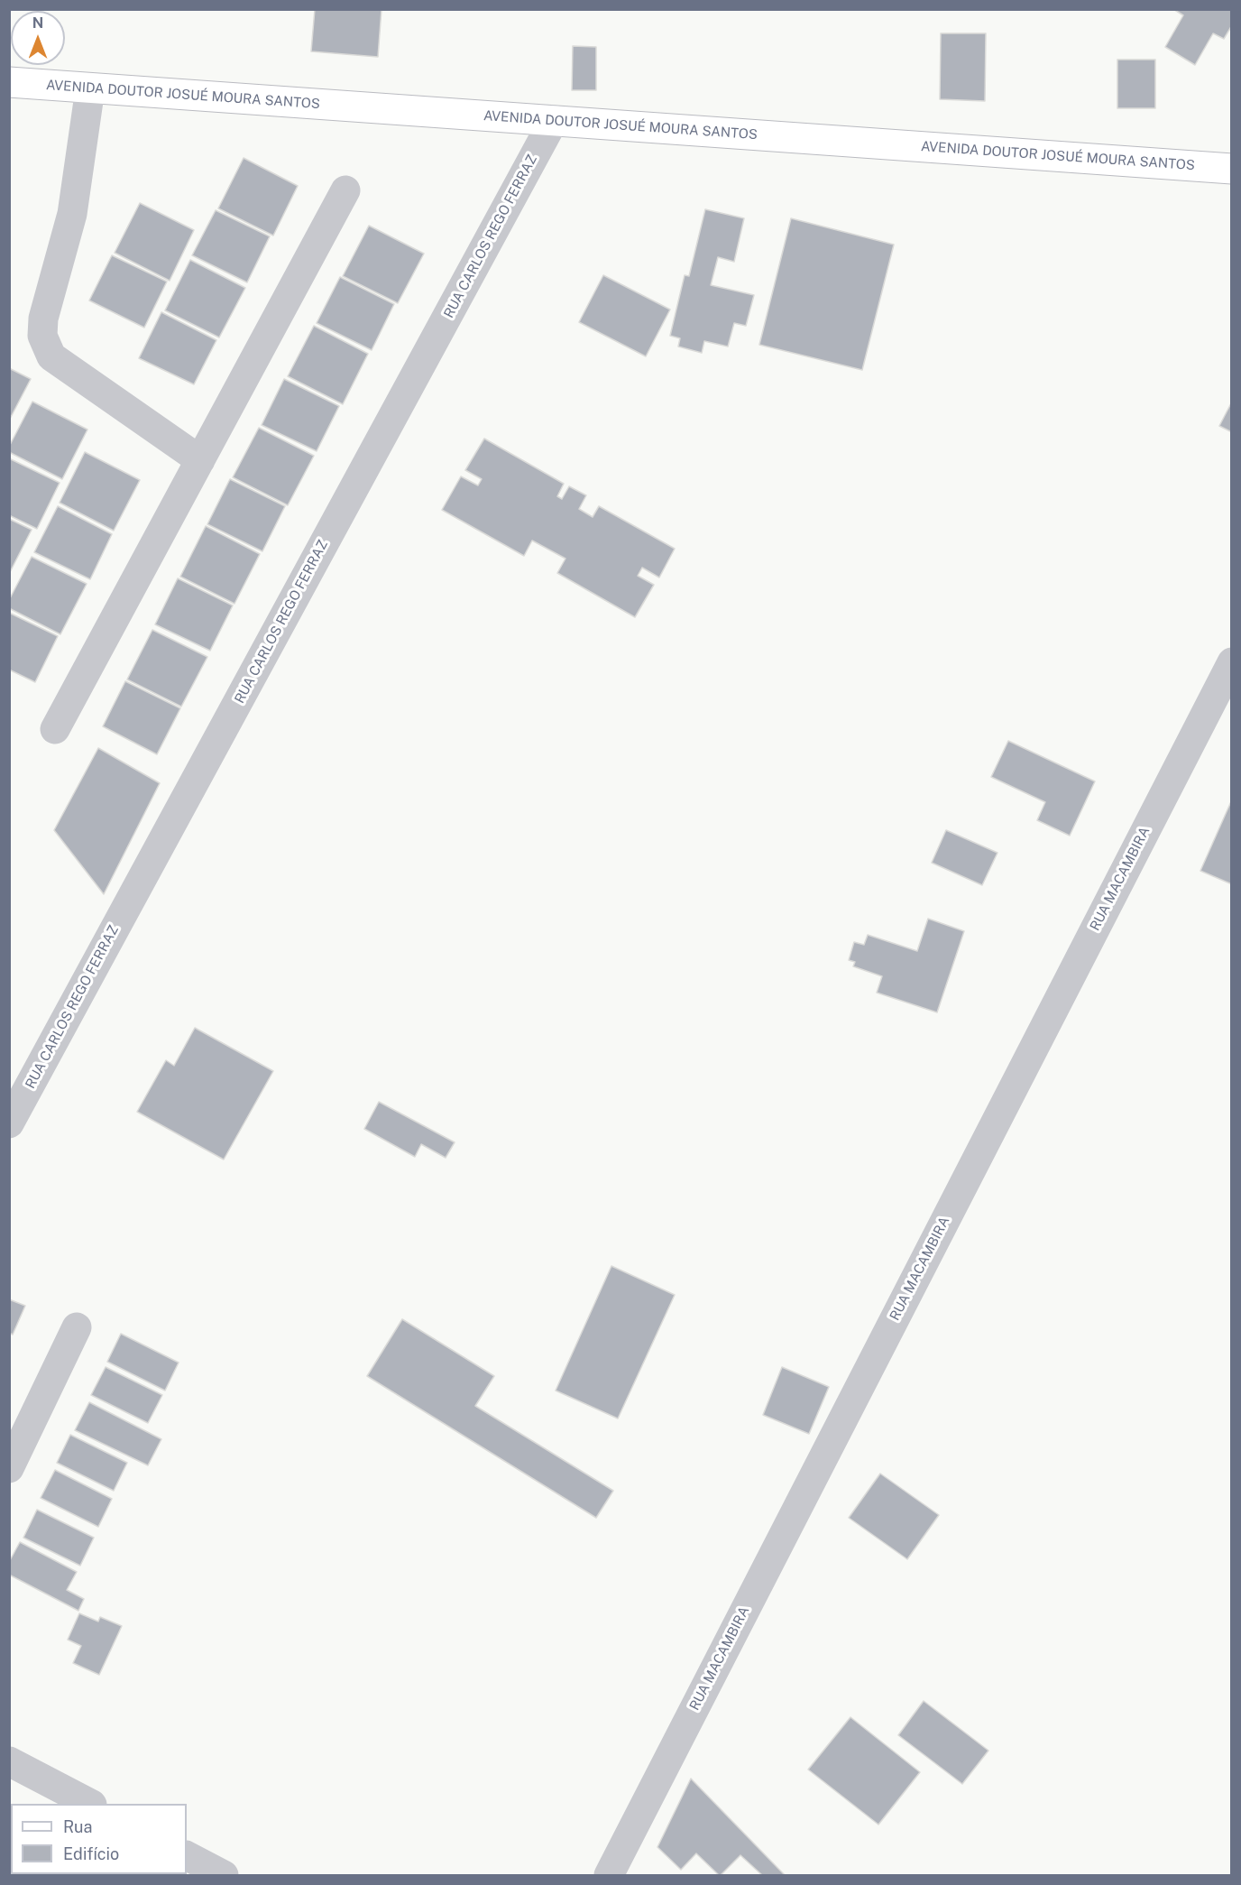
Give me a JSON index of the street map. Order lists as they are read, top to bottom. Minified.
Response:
{"streets":{"main road":["AVENIDA DOUTOR JOSUÉ MOURA SANTOS"],"street":["RUA CARLOS REGO FERRAZ","RUA MACAMBIRA"]},"crossings":[["AVENIDA DOUTOR JOSUÉ MOURA SANTOS","RUA CARLOS REGO FERRAZ"]],"legend":["Rua","Edifício"],"north":"top"}
